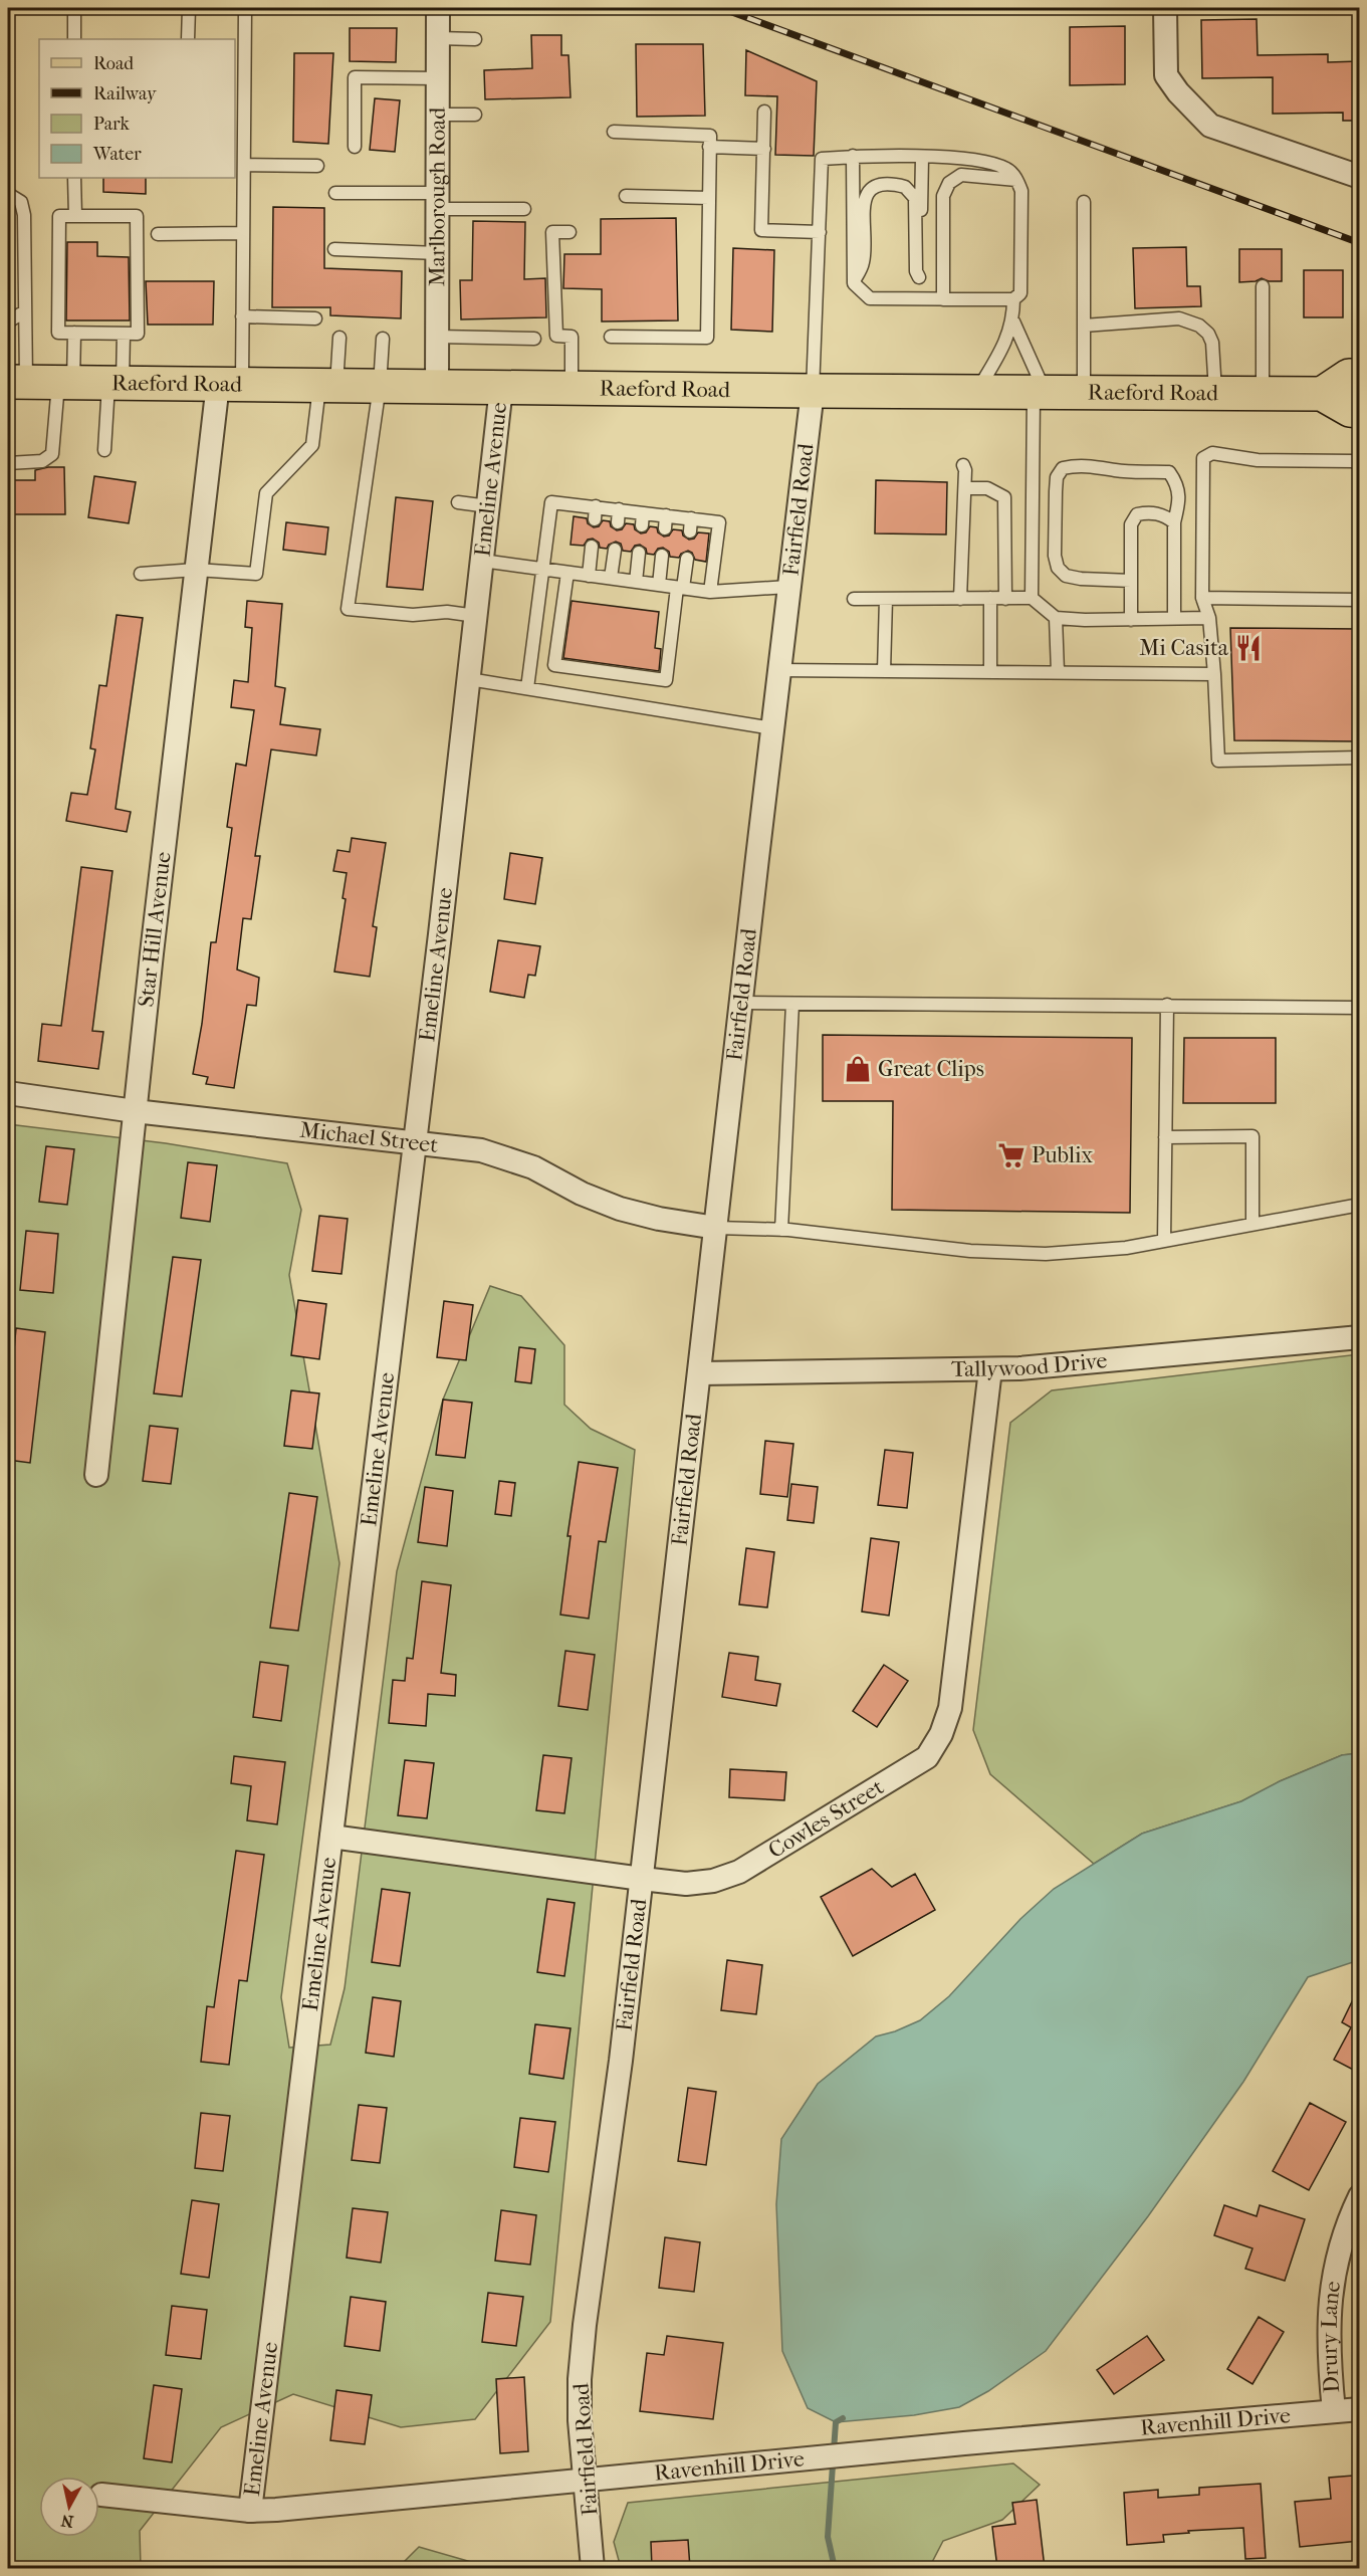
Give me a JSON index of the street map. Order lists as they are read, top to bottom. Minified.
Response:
{"streets":{"main road":["Raeford Road"],"street":["Marlborough Road","Emeline Avenue","Fairfield Road","Star Hill Avenue","Michael Street","Tallywood Drive","Cowles Street","Drury Lane","Ravenhill Drive"]},"crossings":[["Marlborough Road","Raeford Road"],["Raeford Road","Emeline Avenue"],["Raeford Road","Fairfield Road"],["Raeford Road","Star Hill Avenue"],["Emeline Avenue","Michael Street"],["Emeline Avenue","Cowles Street"],["Emeline Avenue","Ravenhill Drive"],["Fairfield Road","Michael Street"],["Fairfield Road","Tallywood Drive"],["Fairfield Road","Cowles Street"],["Fairfield Road","Ravenhill Drive"],["Star Hill Avenue","Michael Street"],["Tallywood Drive","Cowles Street"],["Drury Lane","Ravenhill Drive"]],"places":{"restaurant":["Mi Casita"],"shop":["Great Clips"],"supermarket":["Publix"]},"legend":["Road","Railway","Park","Water"],"north":"bottom"}
